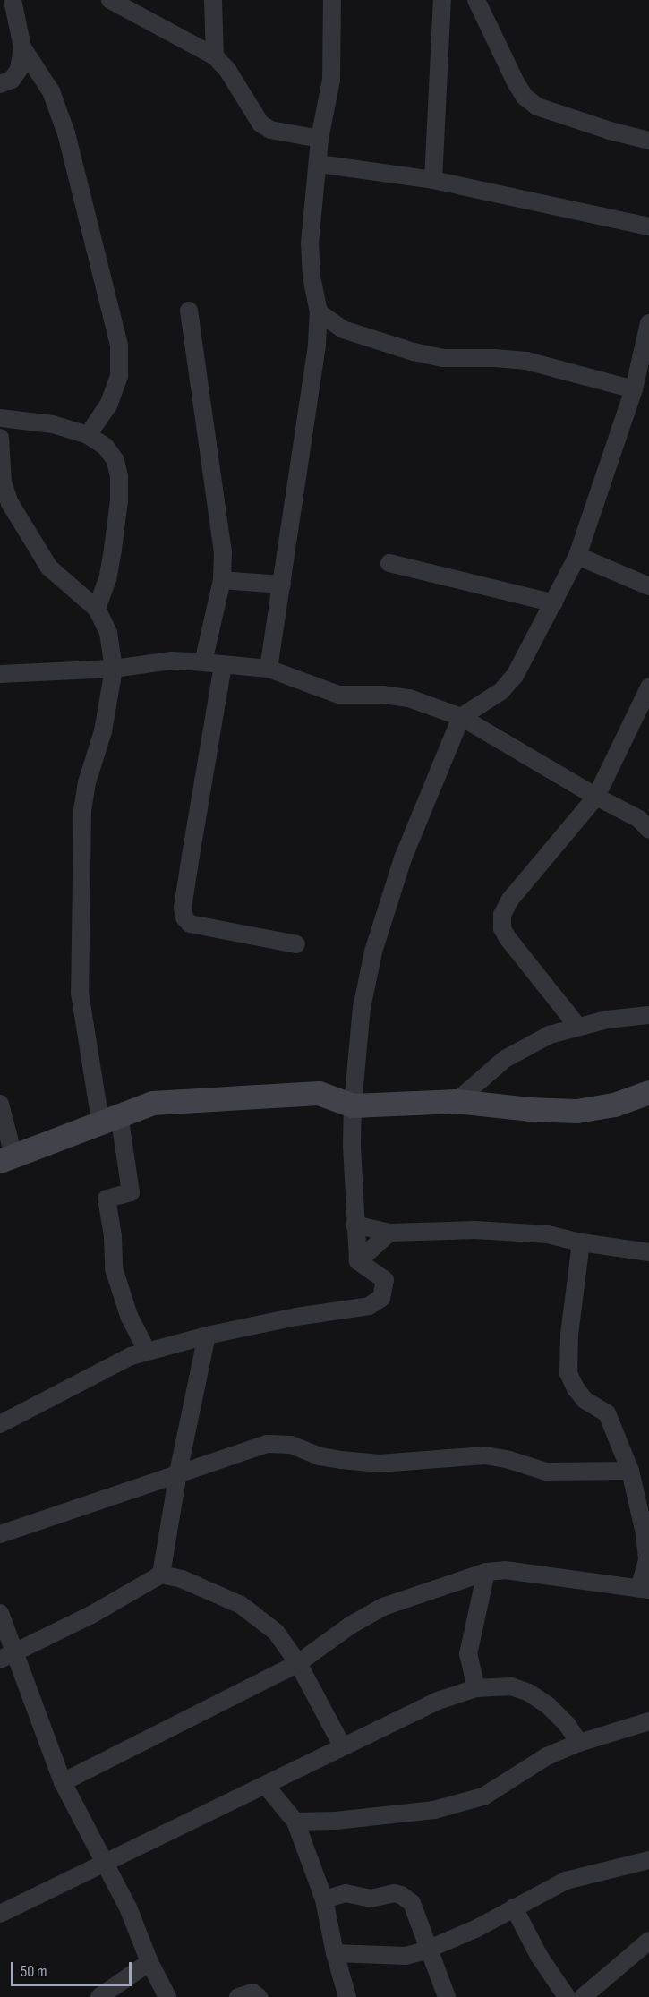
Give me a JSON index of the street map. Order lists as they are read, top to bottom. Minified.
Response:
{"scale_bar":"50 m"}
